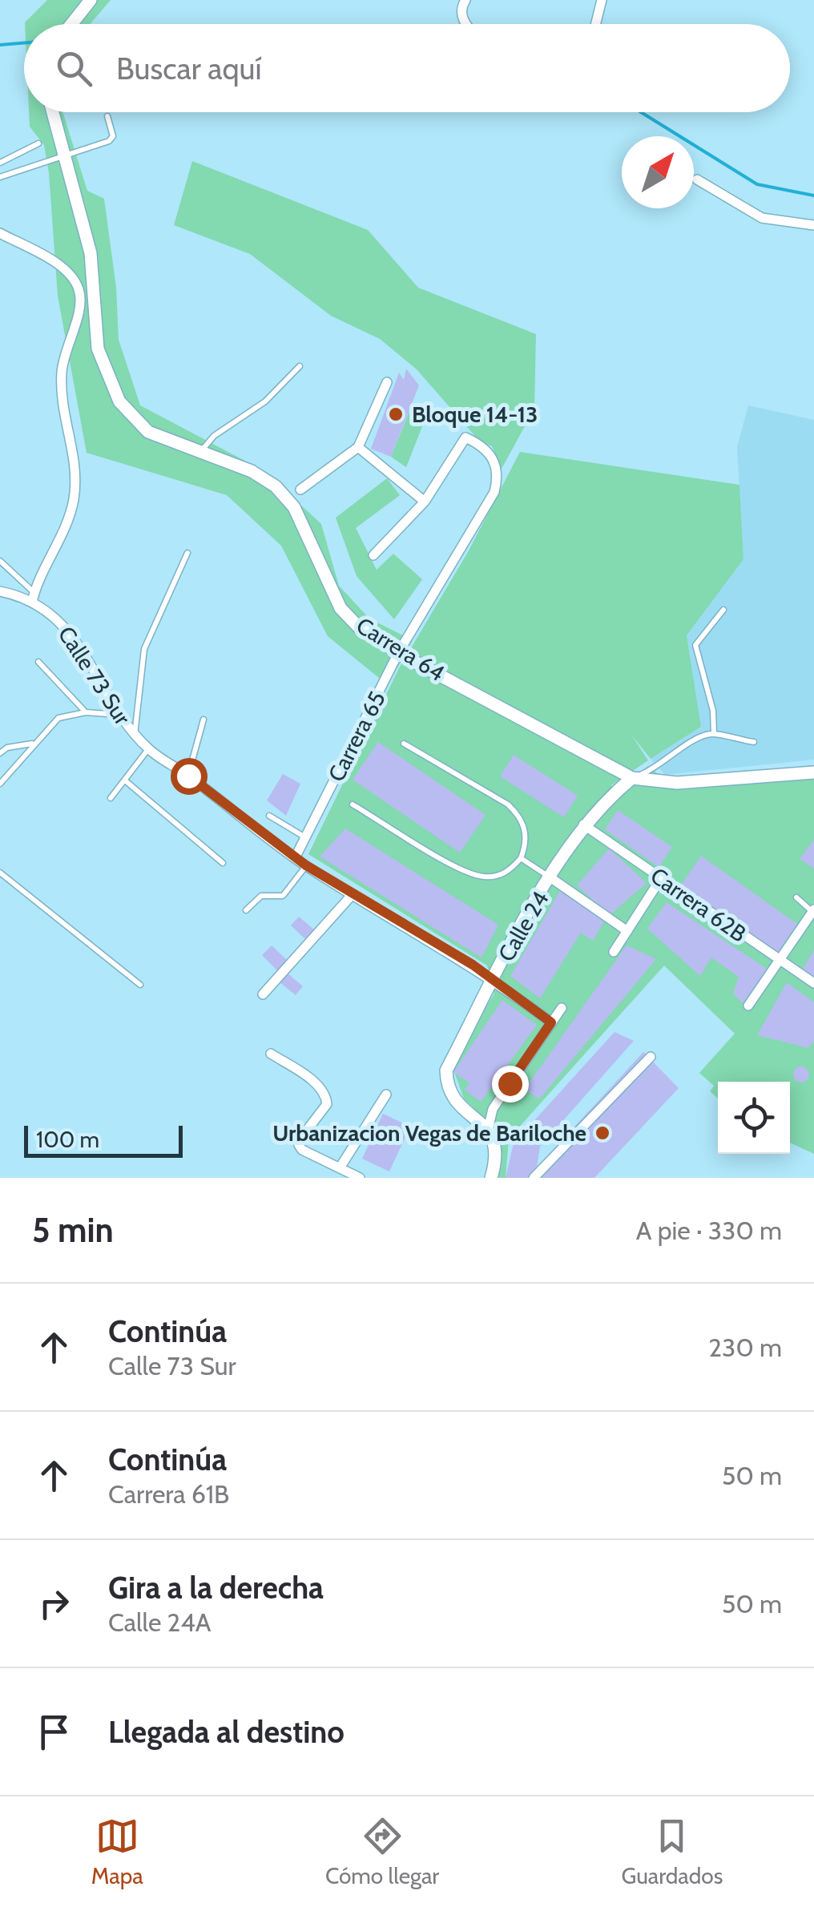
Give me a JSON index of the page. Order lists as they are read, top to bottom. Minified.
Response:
{"streets":{"street":["Carrera 64","Calle 73 Sur","Carrera 65","Carrera 62B","Calle 24"]},"crossings":[["Carrera 64","Carrera 65"],["Carrera 64","Calle 24"],["Calle 73 Sur","Carrera 65"],["Calle 73 Sur","Calle 24"],["Carrera 62B","Calle 24"]],"places":["Bloque 14-13","Urbanizacion Vegas de Bariloche"],"scale_bar":"100 m","north":"top right","page":{"search":"Buscar aquí","scale":"100 m","heading":["5 min","A pie · 330 m"],"list":[["Continúa","Calle 73 Sur","230 m"],["Continúa","Carrera 61B","50 m"],["Gira a la derecha","Calle 24A","50 m"],"Llegada al destino"],"nav":["Mapa","Cómo llegar","Guardados"]}}
